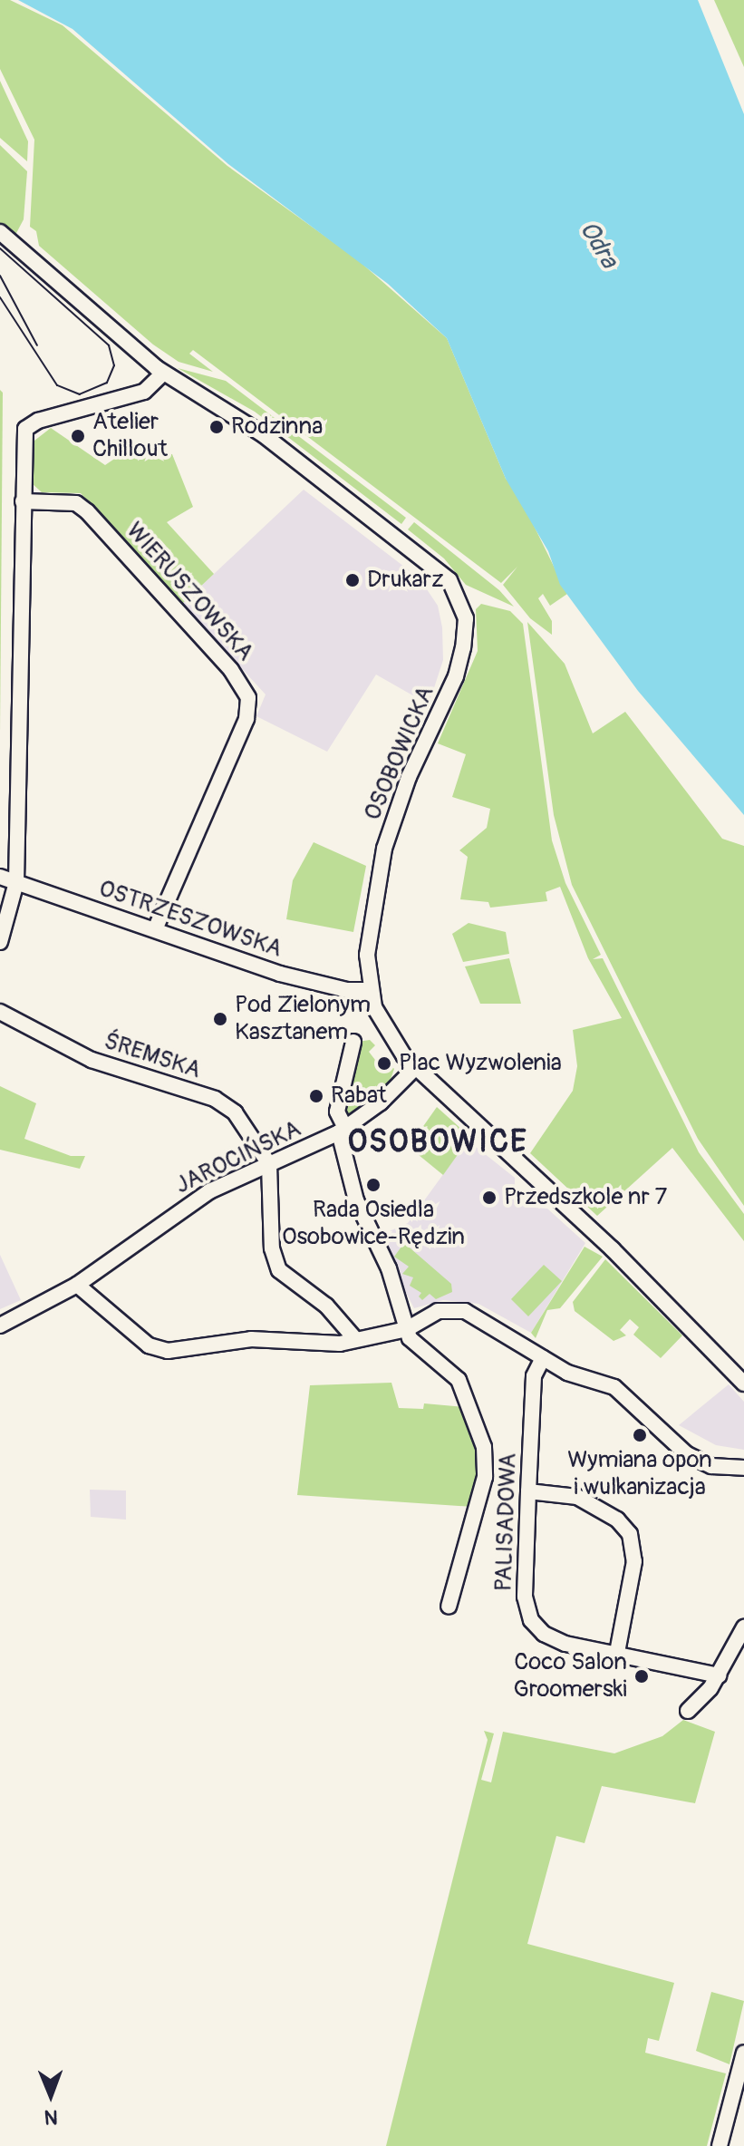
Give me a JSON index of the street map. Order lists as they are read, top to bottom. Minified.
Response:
{"streets":{"street":["WIERUSZOWSKA","OSOBOWICKA","OSTRZESZOWSKA","ŚREMSKA","JAROCIŃSKA","PALISADOWA"]},"crossings":[["WIERUSZOWSKA","OSTRZESZOWSKA"],["OSOBOWICKA","OSTRZESZOWSKA"],["OSOBOWICKA","JAROCIŃSKA"],["ŚREMSKA","JAROCIŃSKA"]],"districts":["OSOBOWICE"],"water":["Odra"],"places":["Rodzinna","Atelier Chillout","Drukarz","Pod Zielonym Kasztanem","Plac Wyzwolenia","Rabat","Rada Osiedla Osobowice-Rędzin","Przedszkole nr 7","Wymiana opon i wulkanizacja","Coco Salon Groomerski"],"north":"bottom"}
